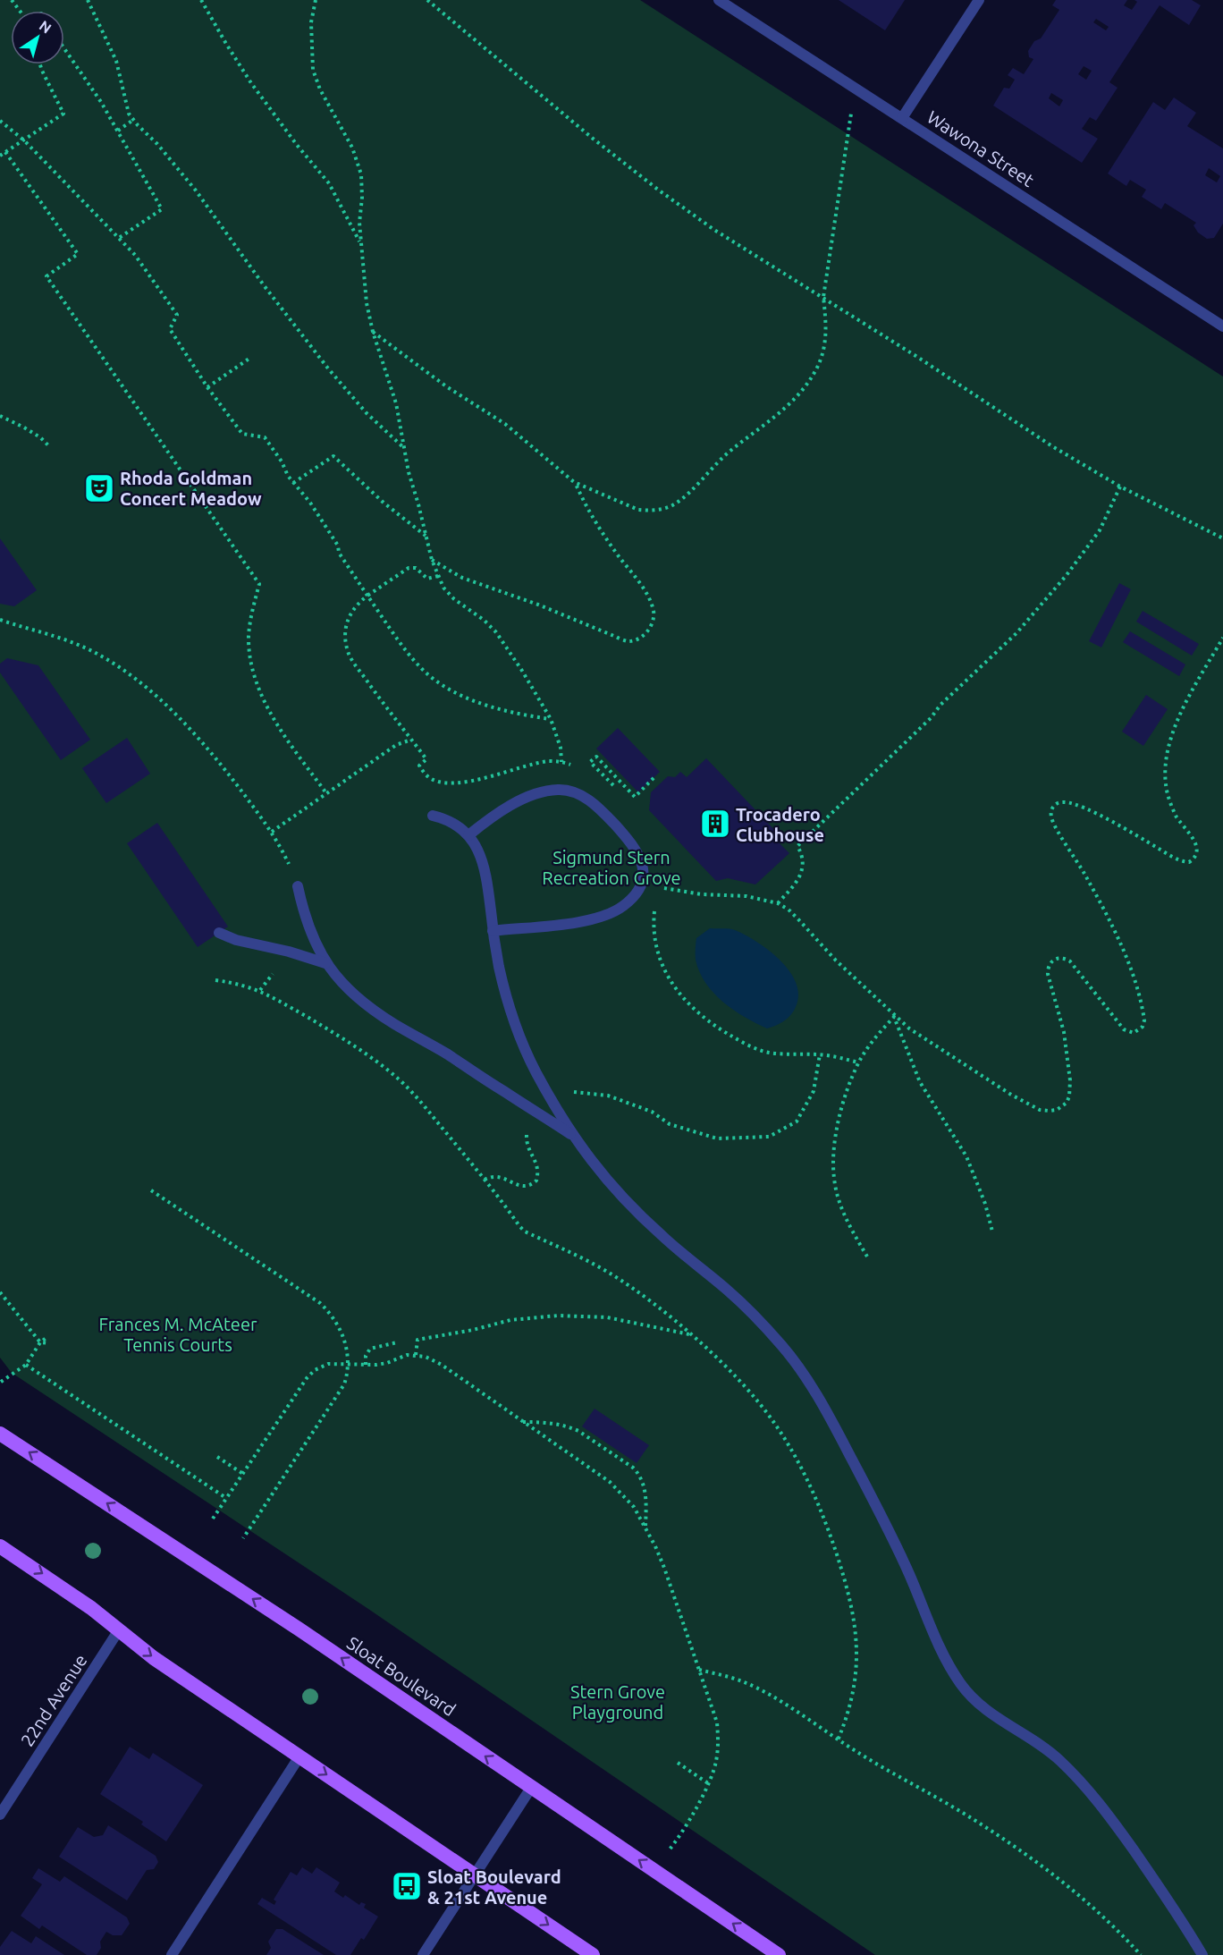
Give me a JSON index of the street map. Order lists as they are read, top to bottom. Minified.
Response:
{"streets":{"main road":["Sloat Boulevard"],"street":["Wawona Street","22nd Avenue"]},"parks":["Sigmund Stern Recreation Grove","Frances M. McAteer Tennis Courts","Stern Grove Playground"],"places":{"theatre":["Rhoda Goldman Concert Meadow"],"building":["Trocadero Clubhouse"],"bus stop":["Sloat Boulevard & 21st Avenue"]},"north":"top right"}
